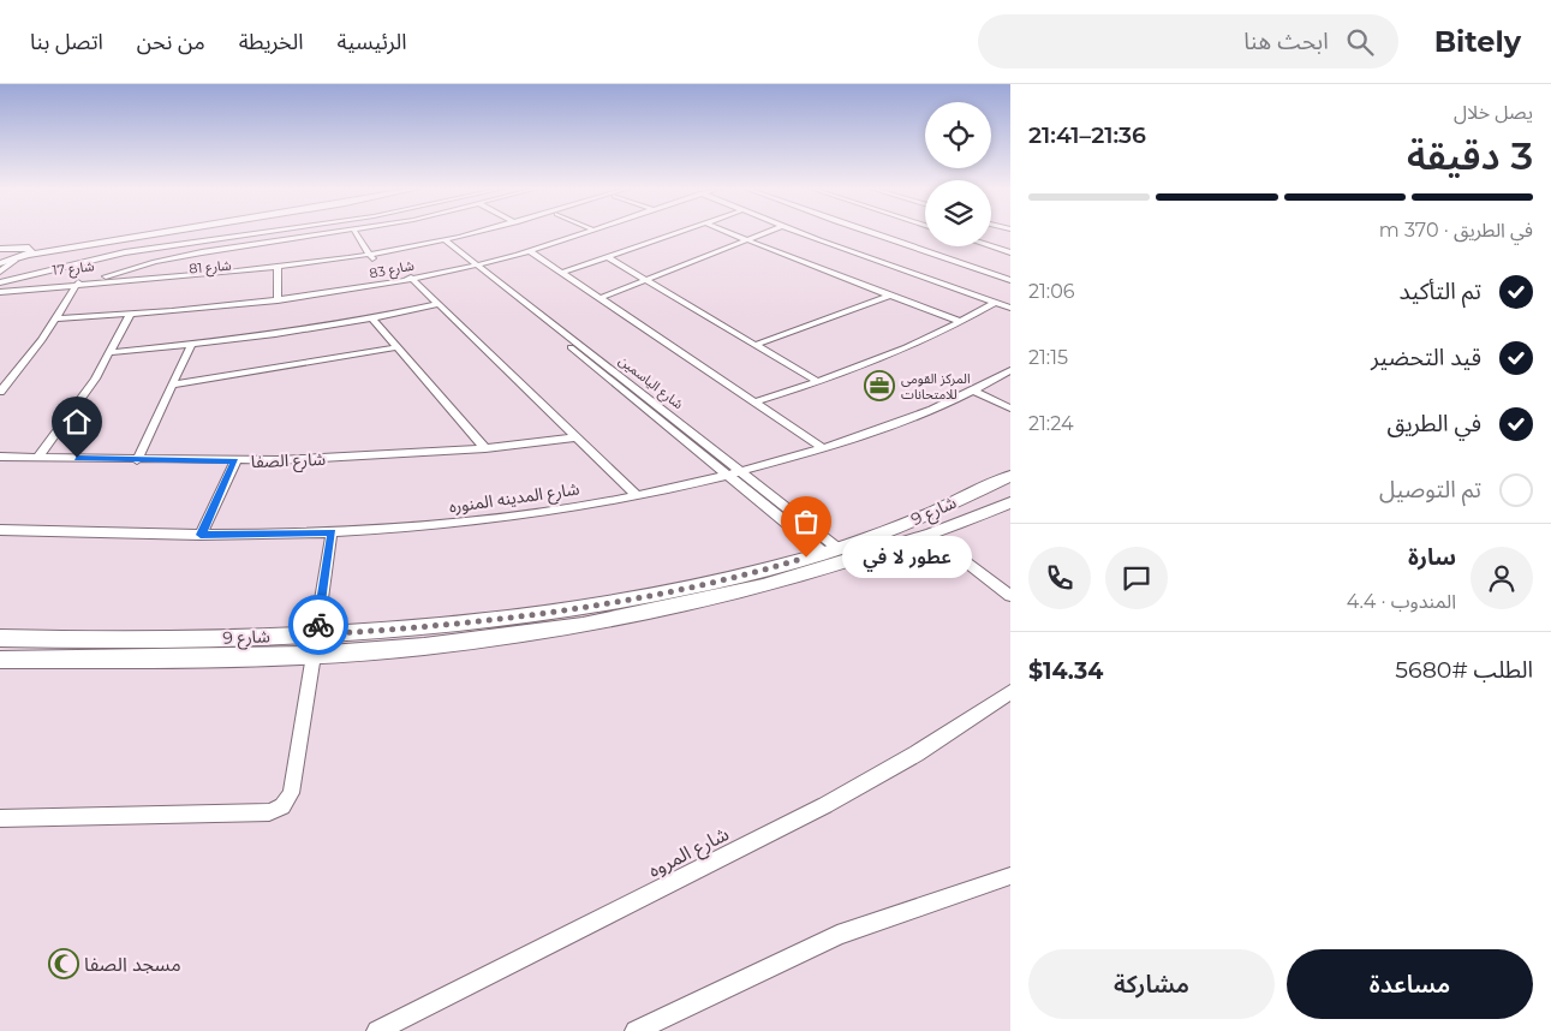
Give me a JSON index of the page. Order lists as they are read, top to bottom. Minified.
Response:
{"streets":{"main road":["شارع 9"],"street":["شارع 81","شارع 17","شارع 83","شارع الياسمين","شارع الصفا","شارع المدينه المنوره","شارع المروه"]},"crossings":[["شارع 81","شارع 17"],["شارع 81","شارع الياسمين"],["شارع 83","شارع الياسمين"],["شارع الياسمين","شارع المدينه المنوره"],["شارع الياسمين","شارع 9"]],"places":{"office":["المركز القومى للامتحانات"],"other":["عطور لا في"],"mosque":["مسجد الصفا"]},"page":{"header":"Bitely","search":"ابحث هنا","nav":["الرئيسية","الخريطة","من نحن","اتصل بنا"],"heading":["3 دقيقة","يصل خلال","21:36–21:41"],"panel":["سارة","المندوب · 4.4","الطلب #5680","$14.34"],"bar":"في الطريق · 370 m","list":[["تم التأكيد","21:06"],["قيد التحضير","21:15"],["في الطريق","21:24"],"تم التوصيل"],"bubble":"عطور لا في","buttons":["مساعدة","مشاركة"]}}
